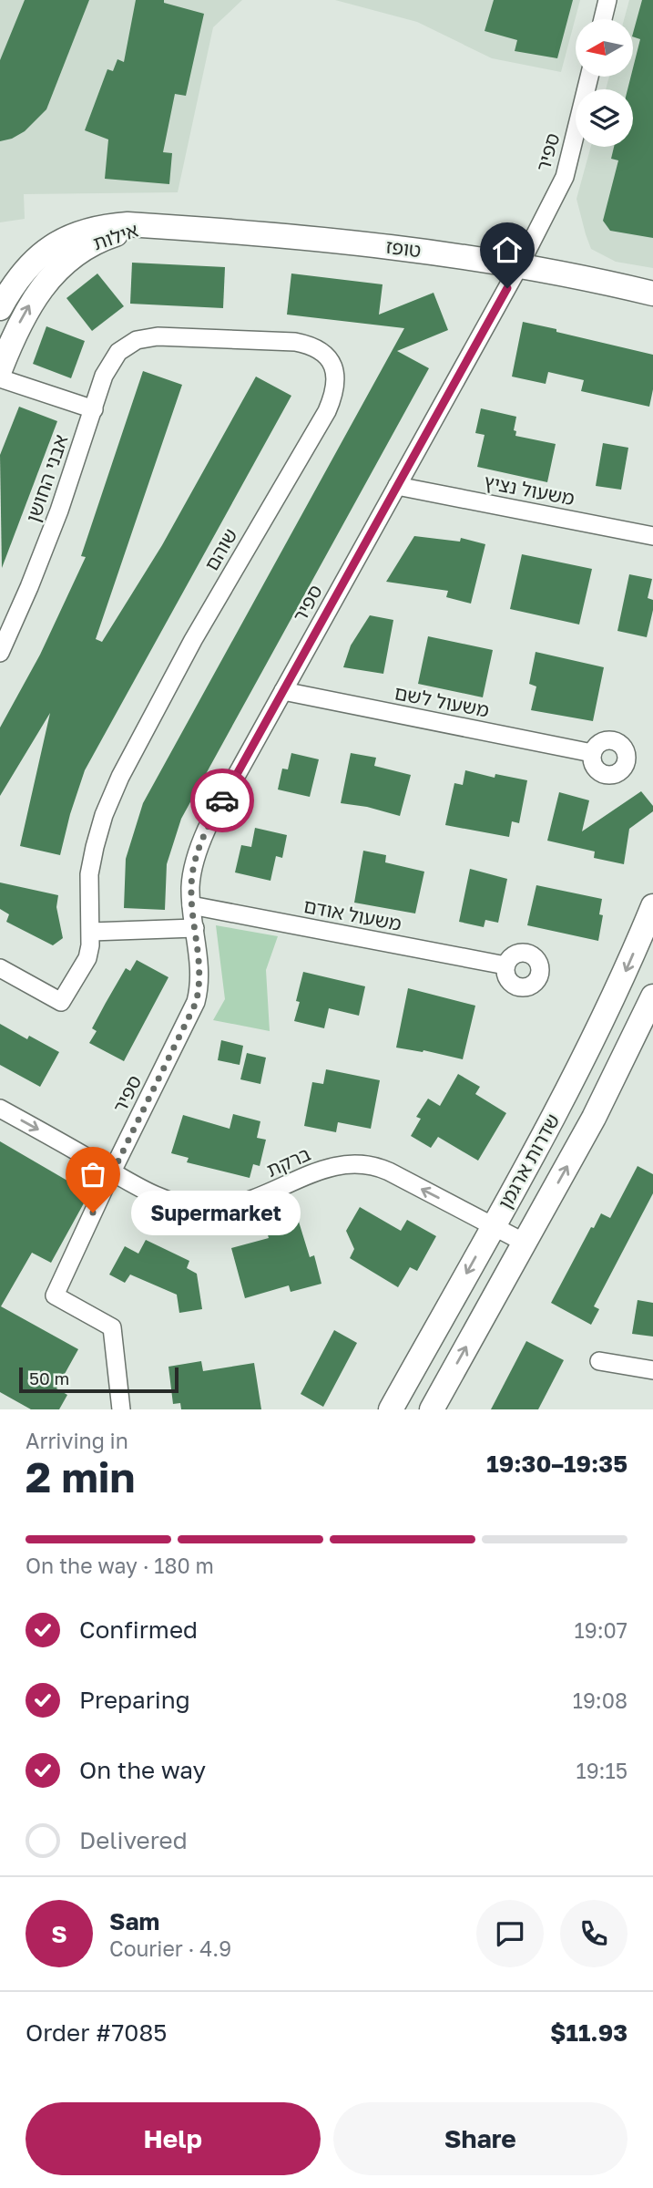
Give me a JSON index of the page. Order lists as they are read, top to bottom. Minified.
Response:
{"streets":{"street":["ספיר","אילות","טופז","אבני החושן","משעול נציץ","שוהם","משעול לשם","משעול אודם","שדרות ארגמן","ברקת"]},"crossings":[["ספיר","טופז"],["ספיר","משעול נציץ"],["ספיר","משעול לשם"],["ספיר","משעול אודם"],["ספיר","ברקת"],["אילות","טופז"],["אבני החושן","שוהם"],["שדרות ארגמן","ברקת"]],"one_way":["אילות"],"places":["Supermarket"],"scale_bar":"50 m","north":"left","page":{"bubble":"Supermarket","scale":"50 m","heading":["2 min","Arriving in","19:30–19:35"],"panel":["Sam","Courier · 4.9","Order #7085","$11.93"],"bar":"On the way · 180 m","list":[["Confirmed","19:07"],["Preparing","19:08"],["On the way","19:15"],"Delivered"],"round":"S","buttons":["Help","Share"]}}
